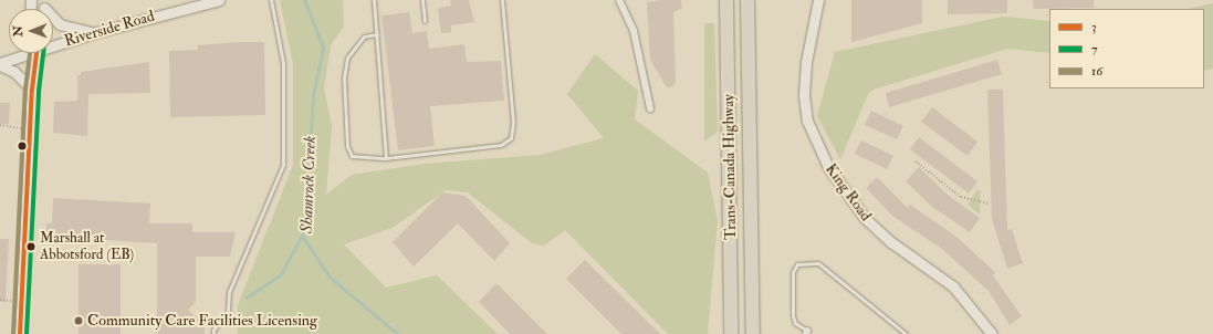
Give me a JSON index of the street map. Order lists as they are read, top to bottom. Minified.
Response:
{"streets":{"highway":["Trans-Canada Highway"],"street":["Riverside Road","King Road"]},"water":["Shamrock Creek"],"places":["Marshall at Abbotsford (EB)","Community Care Facilities Licensing"],"lines":["transit line 3","transit line 7","transit line 16"],"legend":["3","7","16"],"north":"left"}
